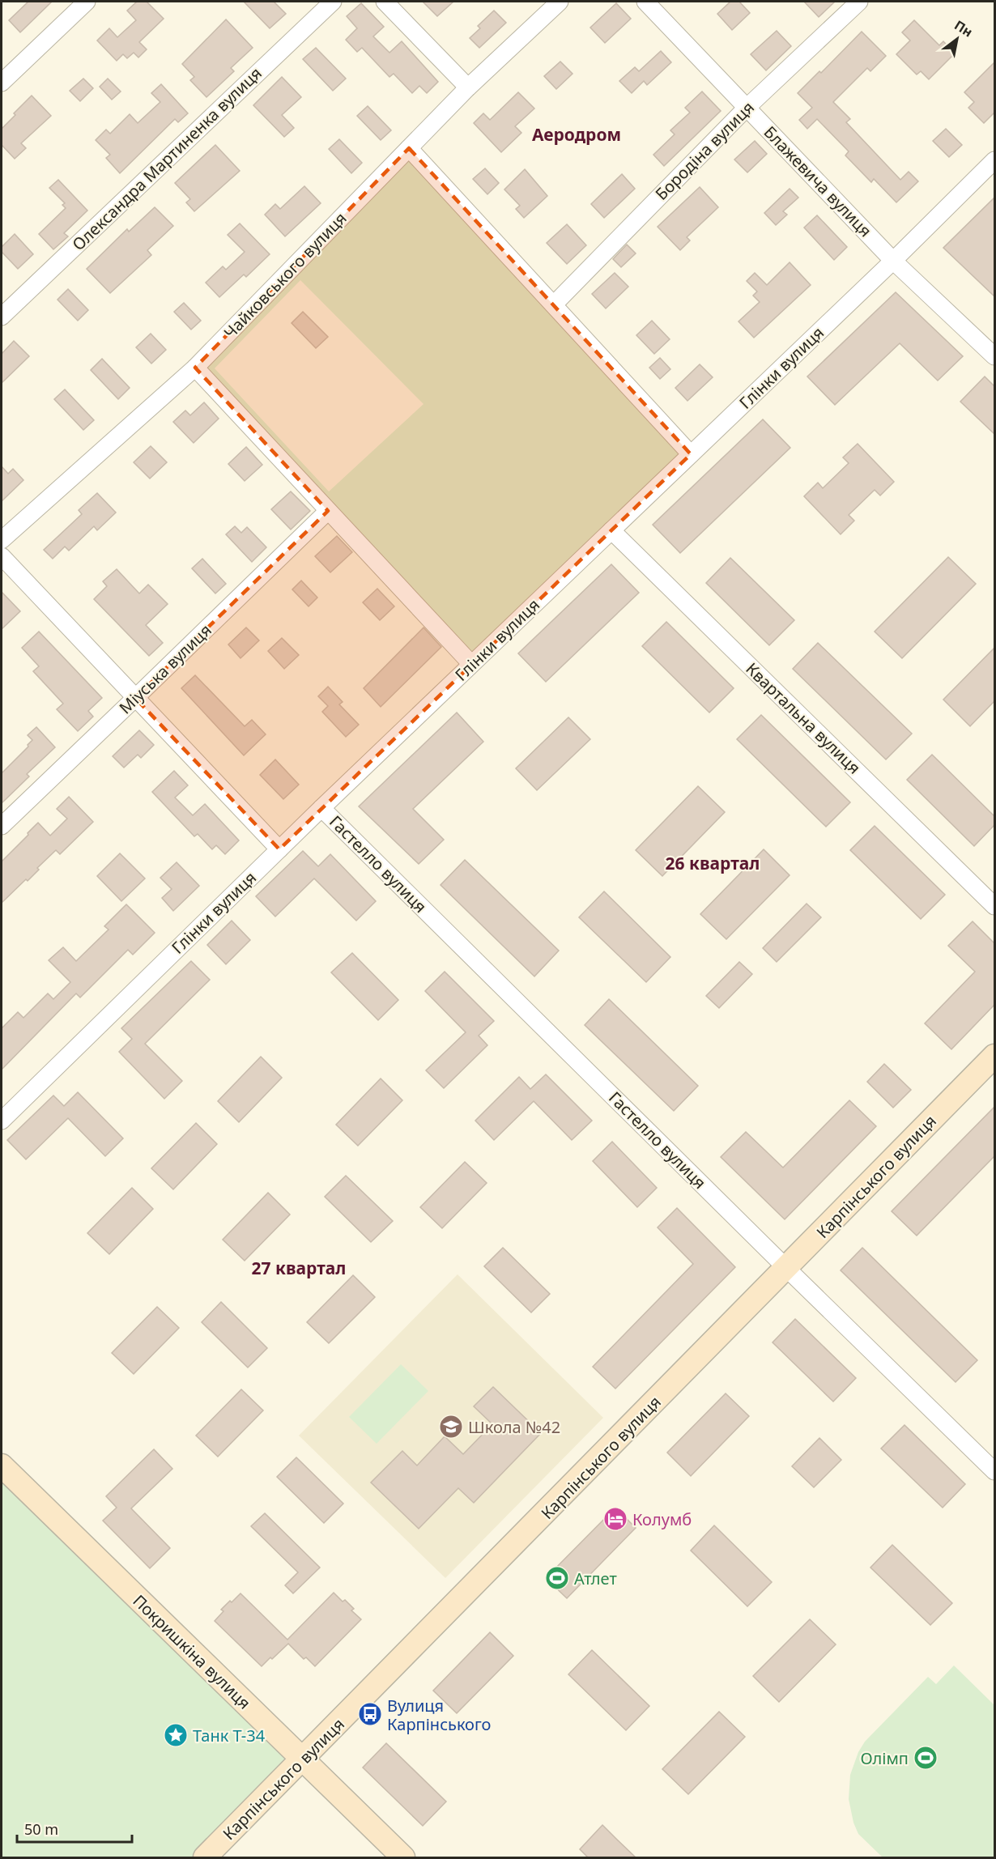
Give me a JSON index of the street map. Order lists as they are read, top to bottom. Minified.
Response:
{"streets":{"street":["Бородіна вулиця","Олександра Мартиненка вулиця","Блажевича вулиця","Чайковського вулиця","Глінки вулиця","Міуська вулиця","Квартальна вулиця","Гастелло вулиця","Карпінського вулиця","Покришкіна вулиця"]},"crossings":[["Бородіна вулиця","Блажевича вулиця"],["Блажевича вулиця","Глінки вулиця"],["Глінки вулиця","Квартальна вулиця"],["Глінки вулиця","Гастелло вулиця"],["Гастелло вулиця","Карпінського вулиця"],["Карпінського вулиця","Покришкіна вулиця"]],"districts":["Аеродром","26 квартал","27 квартал"],"places":{"school or university":["Школа №42"],"hotel":["Колумб"],"sports":["Атлет","Олімп"],"bus stop":["Вулиця Карпінського"],"place":["Танк Т-34"]},"scale_bar":"50 m","north":"top right"}
